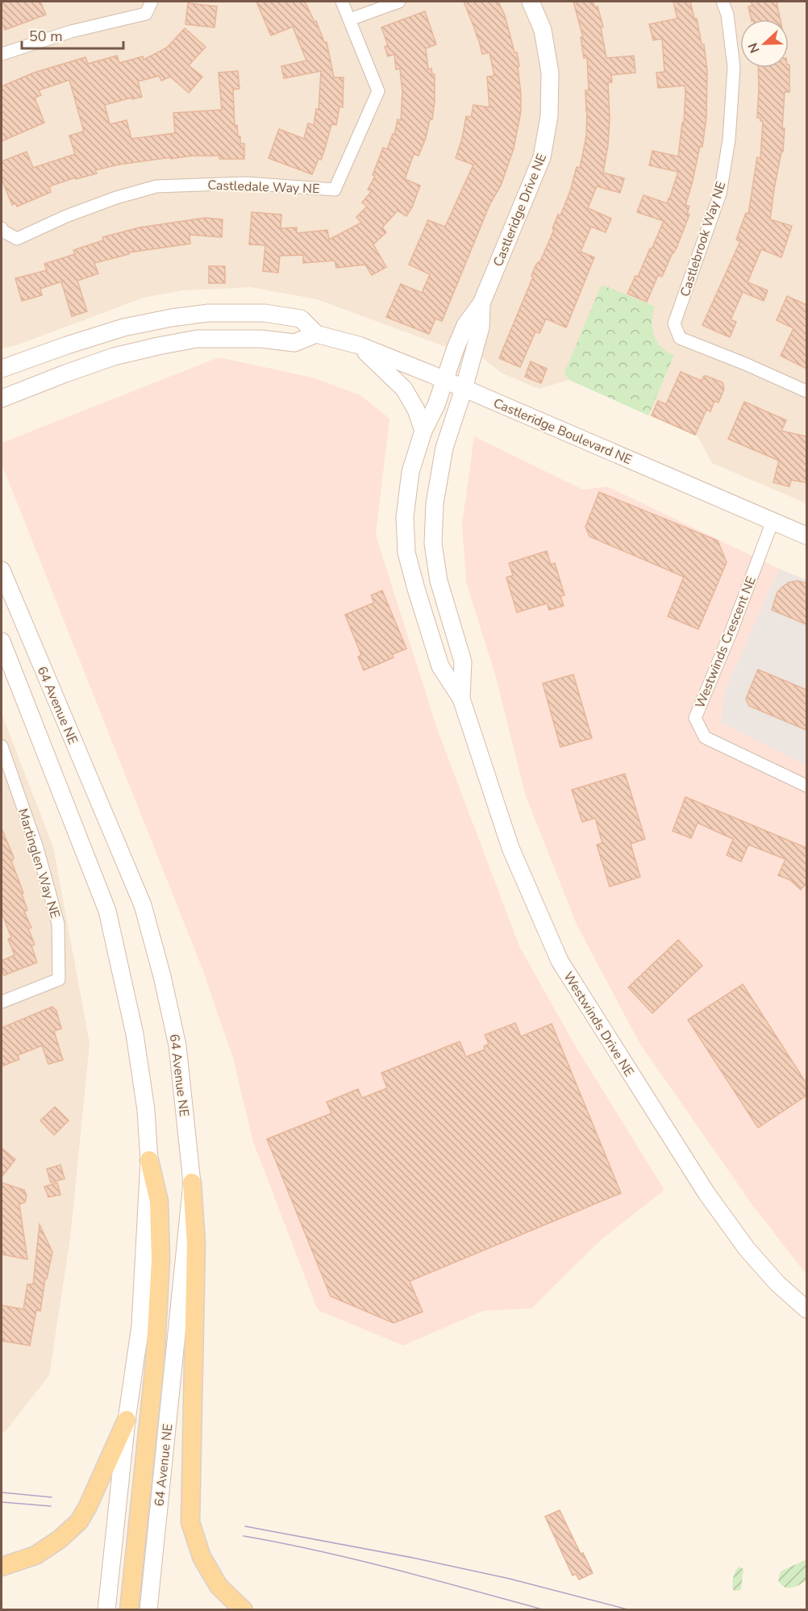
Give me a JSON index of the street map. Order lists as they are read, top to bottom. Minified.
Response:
{"streets":{"street":["Castledale Way NE","Castleridge Drive NE","Castlebrook Way NE","Castleridge Boulevard NE","Westwinds Crescent NE","64 Avenue NE","Martinglen Way NE","Westwinds Drive NE"]},"crossings":[["Castleridge Drive NE","Castleridge Boulevard NE"],["Castleridge Drive NE","Westwinds Drive NE"],["Castleridge Boulevard NE","Westwinds Crescent NE"],["Castleridge Boulevard NE","Westwinds Drive NE"]],"scale_bar":"50 m","north":"left"}
